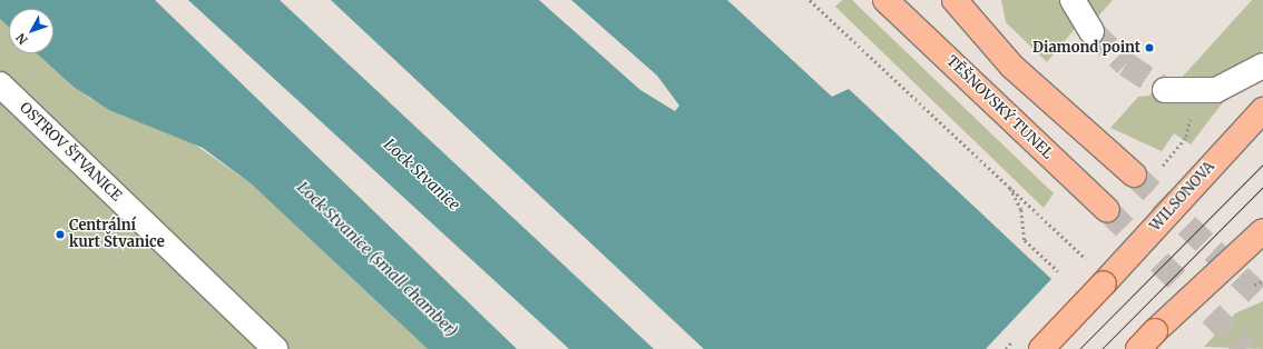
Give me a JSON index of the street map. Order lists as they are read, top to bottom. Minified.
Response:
{"streets":{"main road":["TĚŠNOVSKÝ TUNEL","WILSONOVA"],"lane":["OSTROV ŠTVANICE"]},"water":["Lock Stvanice","Lock Stvanice (small chamber)"],"places":["Diamond point","Centrální kurt Štvanice"],"north":"bottom left"}
